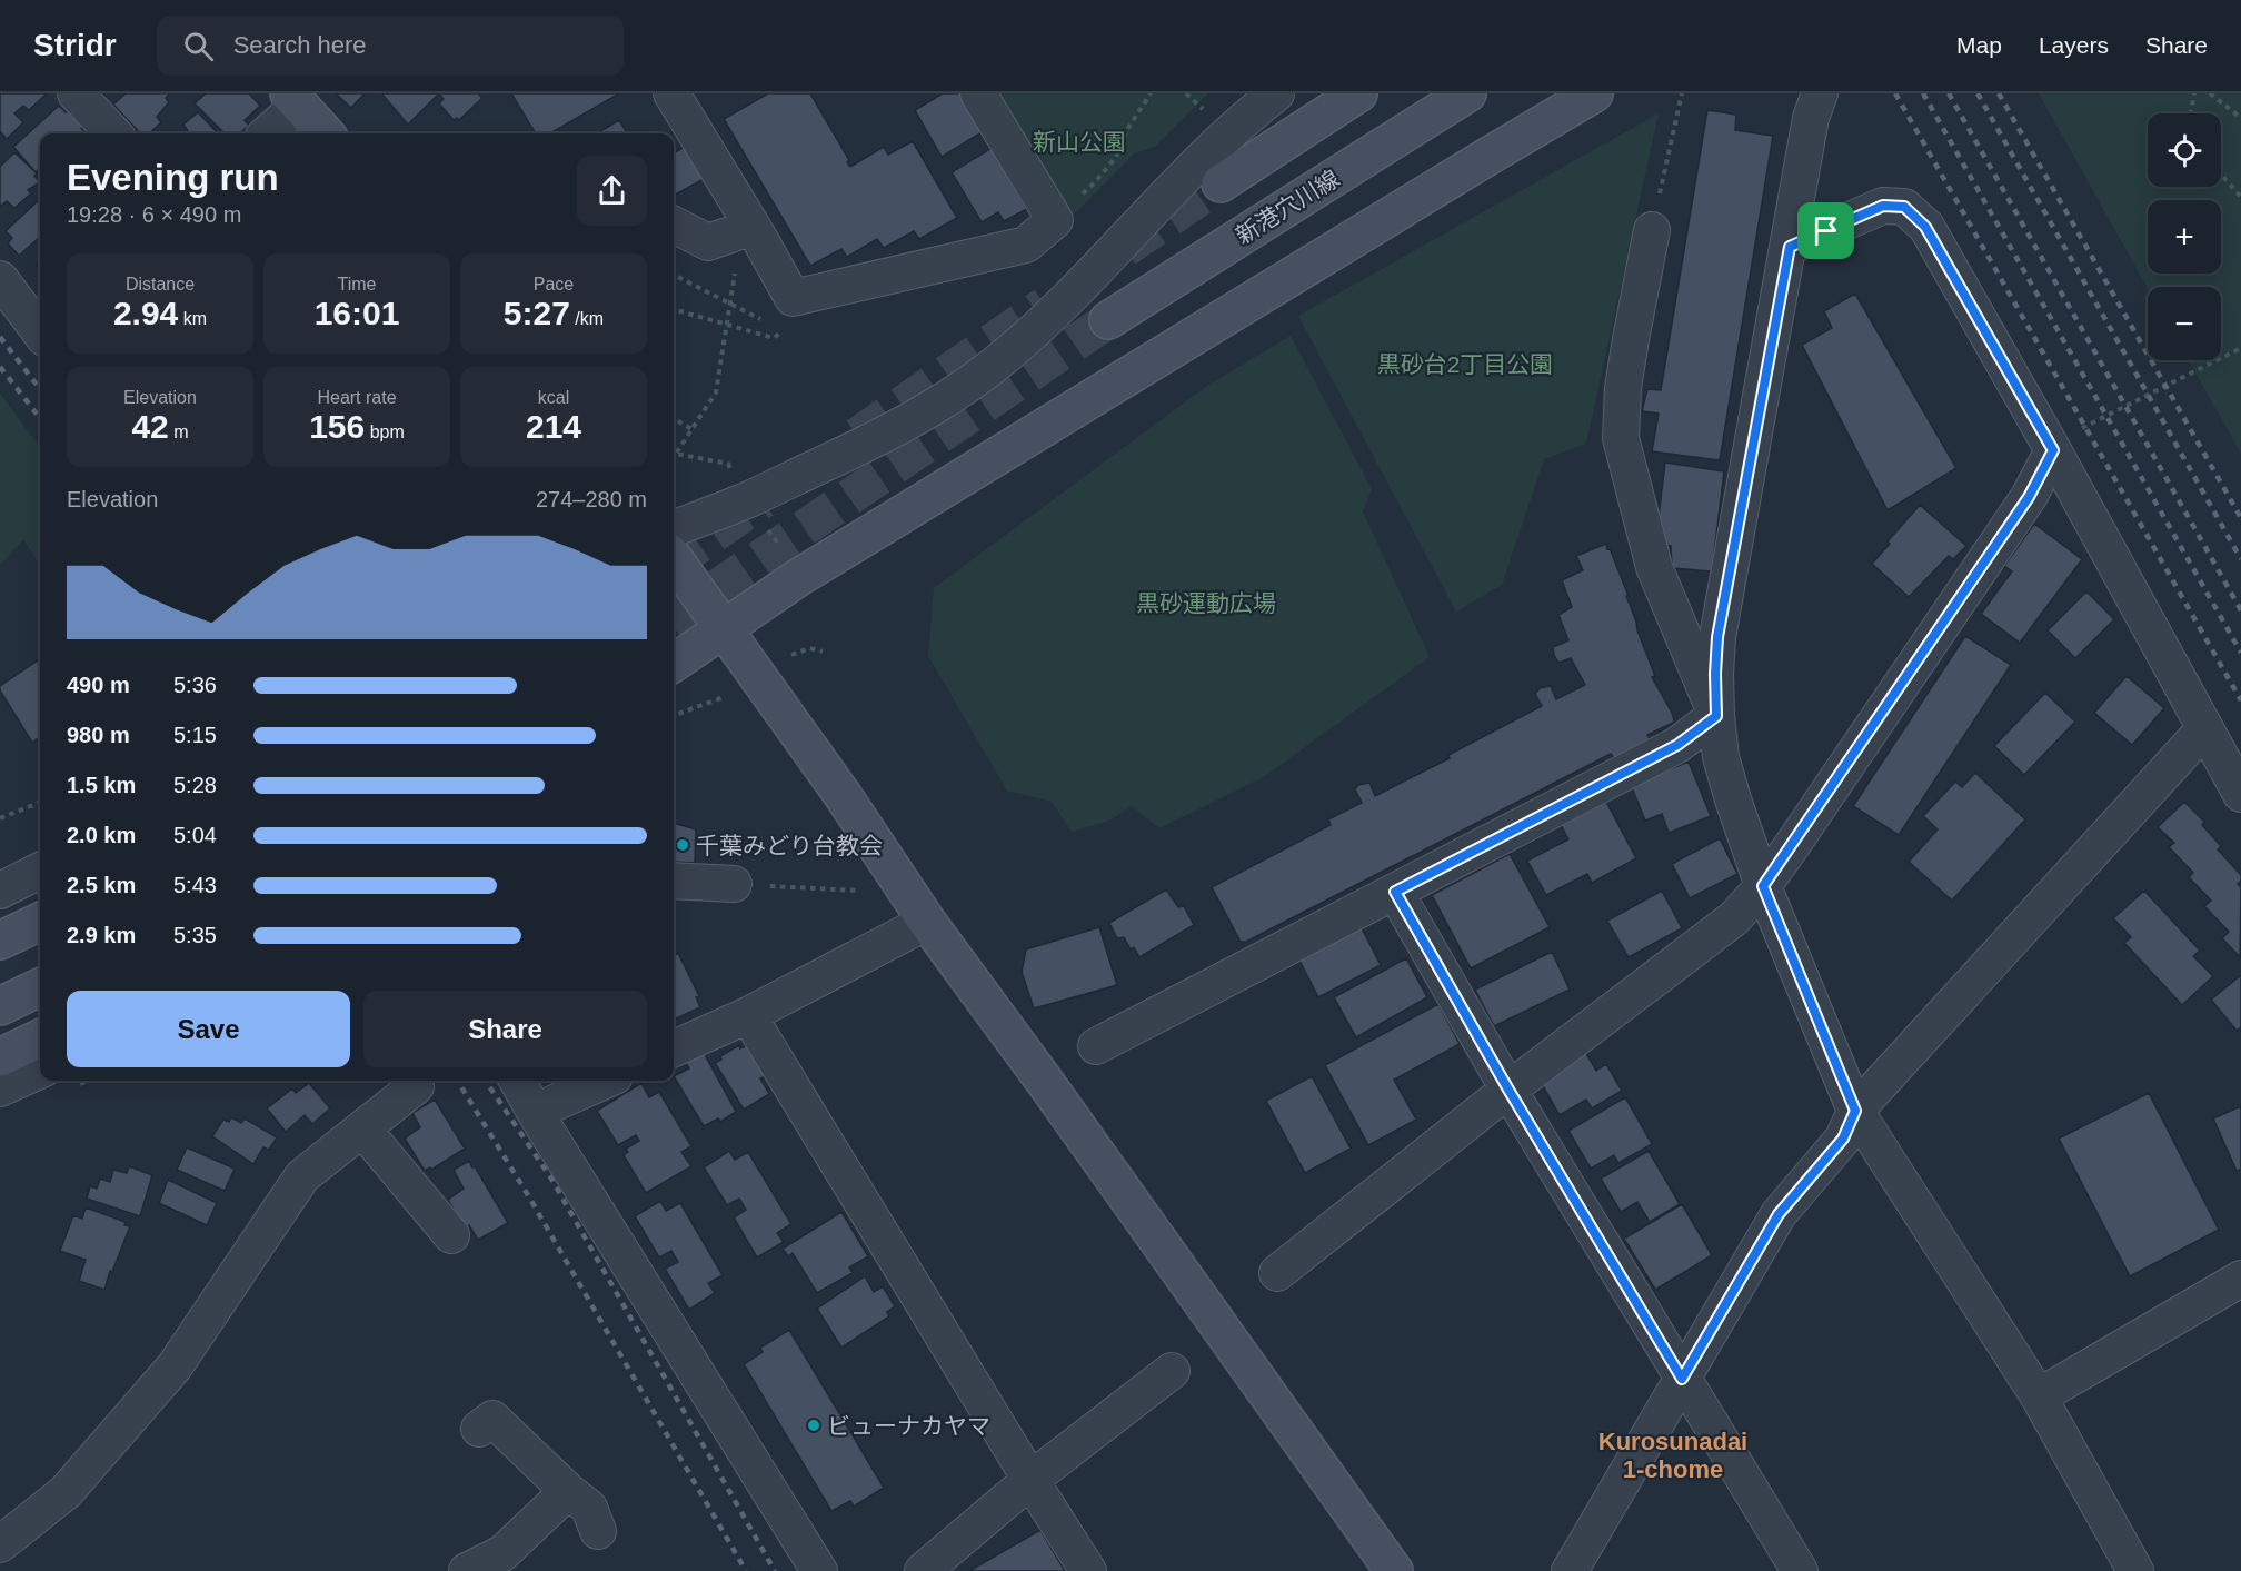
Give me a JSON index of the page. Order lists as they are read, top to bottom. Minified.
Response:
{"streets":{"street":["新港穴川線"]},"districts":["Kurosunadai 1-chome"],"parks":["新山公園","黒砂台2丁目公園","黒砂運動広場"],"places":["千葉みどり台教会","ビューナカヤマ"],"page":{"header":"Stridr","search":"Search here","nav":["Map","Layers","Share"],"map_buttons":["+","−"],"heading":["Evening run","19:28 · 6 × 490 m"],"stats":[["Distance","2.94 km"],["Time","16:01"],["Pace","5:27 /km"],["Elevation","42 m"],["Heart rate","156 bpm"],["kcal","214"]],"chart":["Elevation","274–280 m"],"list":[{"name":"490 m","note":"5:36"},{"name":"980 m","note":"5:15"},{"name":"1.5 km","note":"5:28"},{"name":"2.0 km","note":"5:04"},{"name":"2.5 km","note":"5:43"},{"name":"2.9 km","note":"5:35"}],"buttons":["Save","Share"]}}
